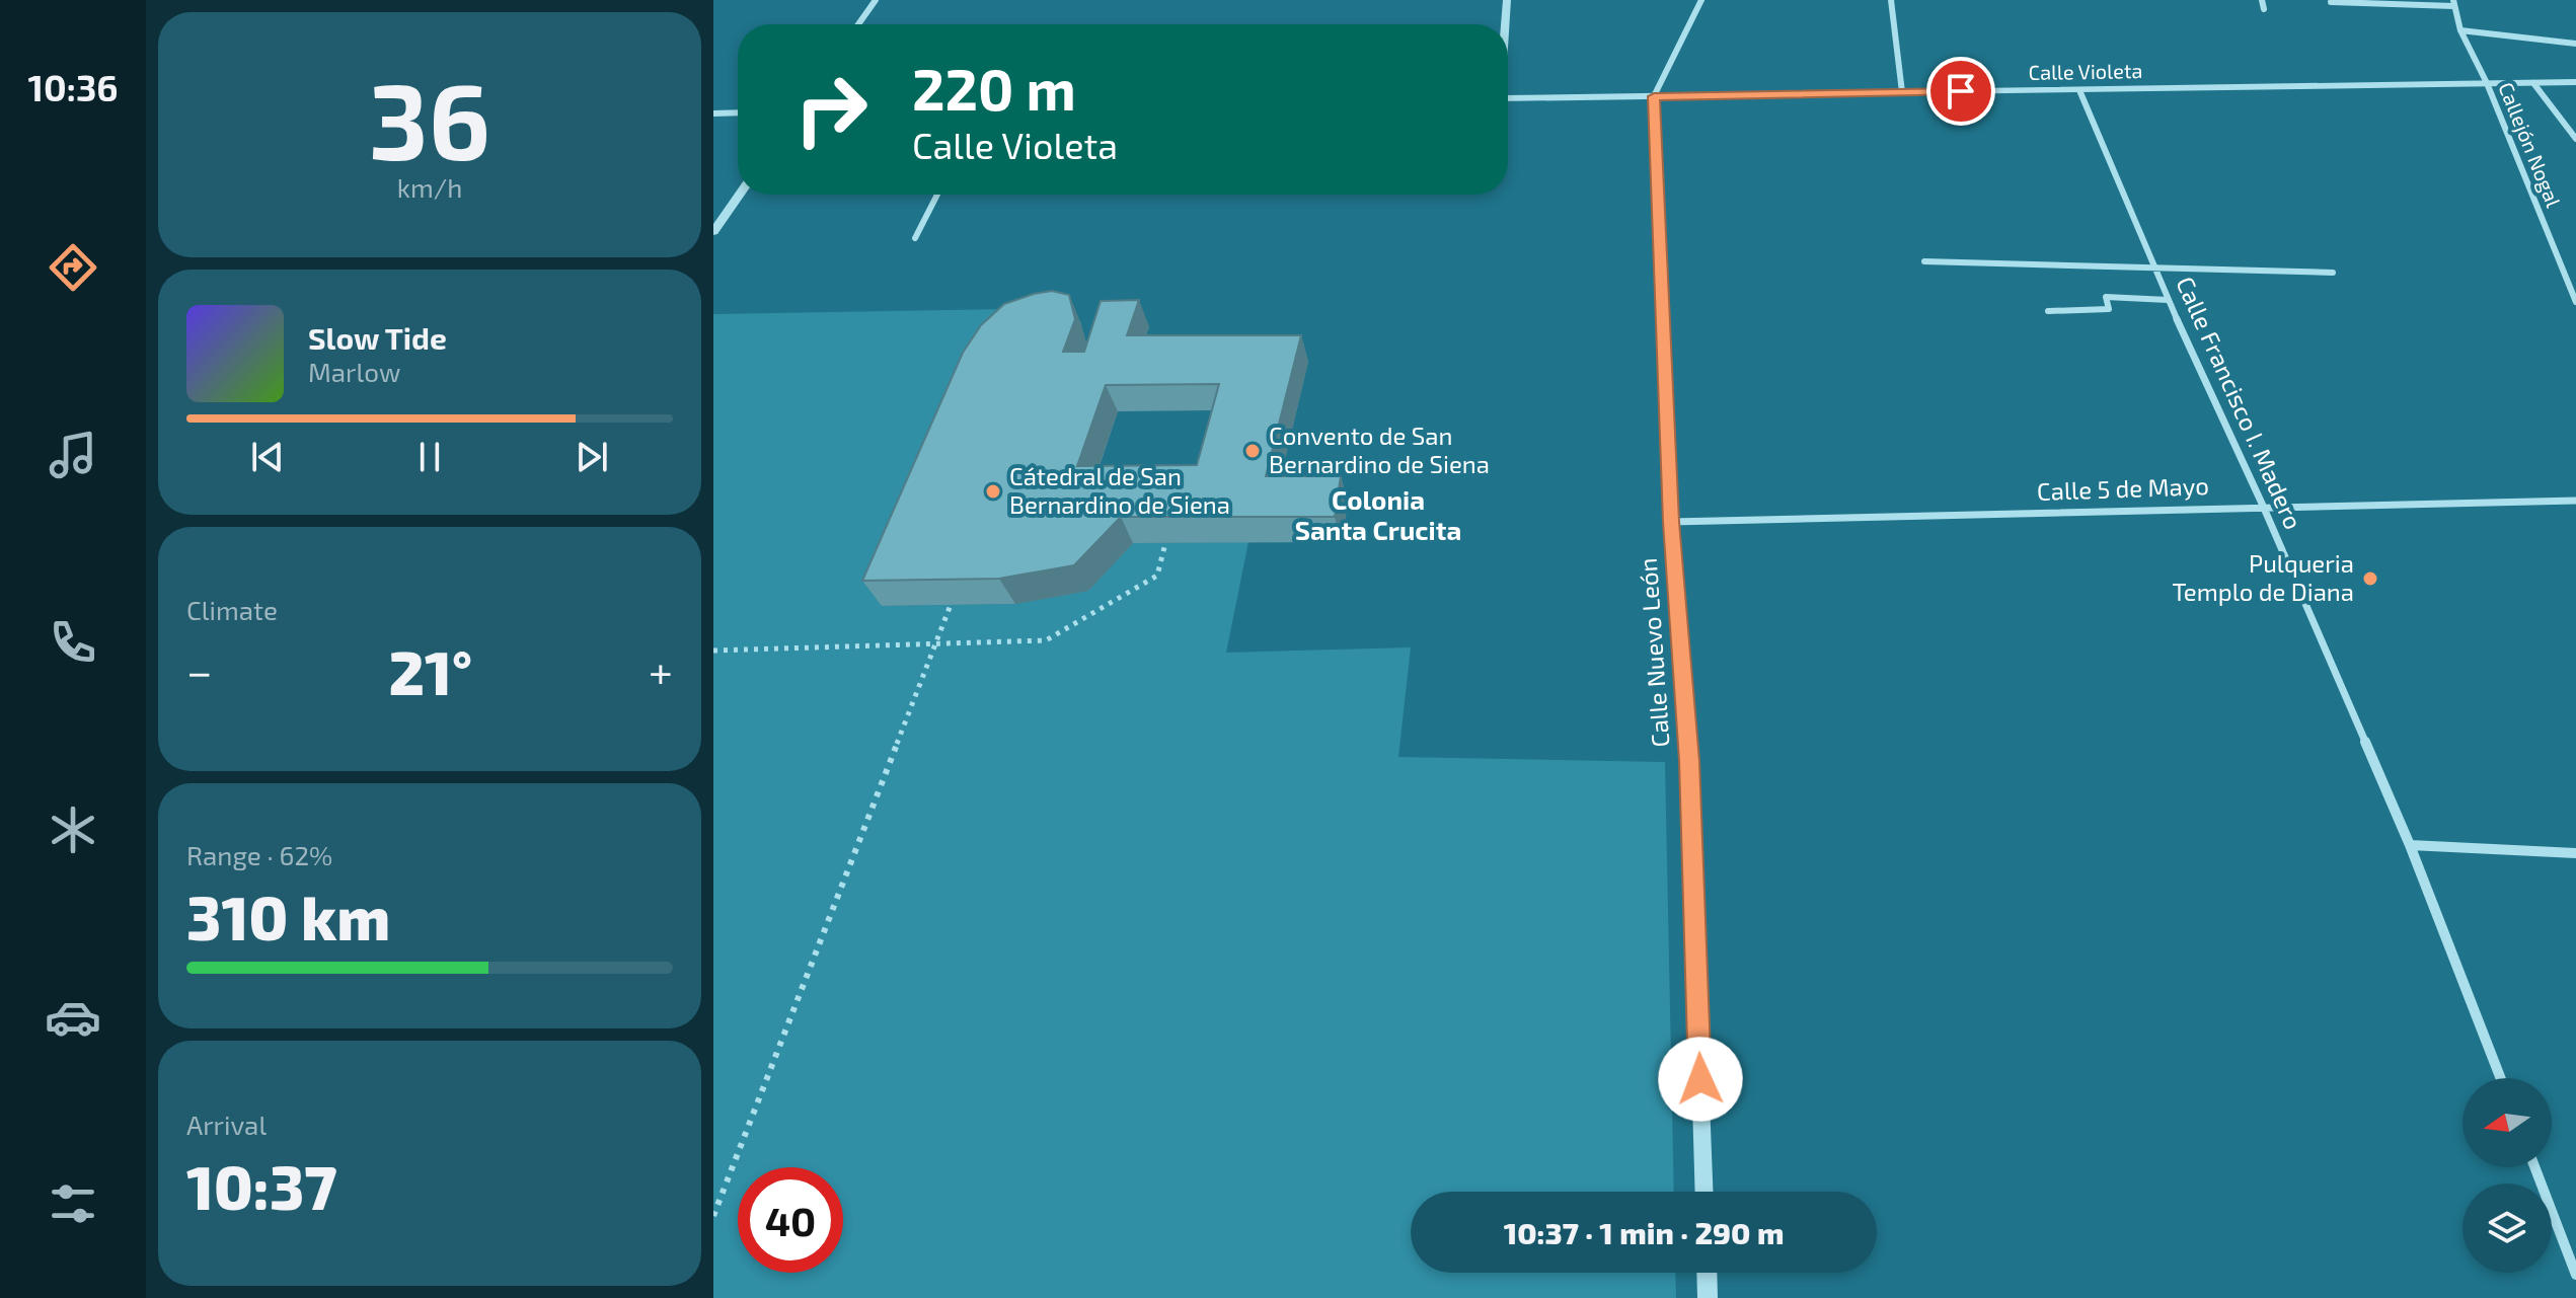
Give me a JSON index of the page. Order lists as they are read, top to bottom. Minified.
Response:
{"streets":{"street":["Calle Violeta","Callejón Nogal","Calle Francisco I. Madero","Calle 5 de Mayo","Calle Nuevo León"]},"crossings":[["Calle Violeta","Callejón Nogal"],["Calle Violeta","Calle Francisco I. Madero"],["Calle Violeta","Calle Nuevo León"],["Calle Francisco I. Madero","Calle 5 de Mayo"],["Calle 5 de Mayo","Calle Nuevo León"]],"districts":["Colonia Santa Crucita"],"places":["Convento de San Bernardino de Siena","Cátedral de San Bernardino de Siena","Pulqueria Templo de Diana"],"north":"left","page":{"tabs":"10:36","tile":[["36","km/h"],"Climate",["Range · 62%","310 km"],["Arrival","10:37"]],"turn":["220 m","Calle Violeta"],"song":["Slow Tide","Marlow"],"heat":["−","21°","+"],"limit":"40","trip":"10:37 · 1 min · 290 m"}}
